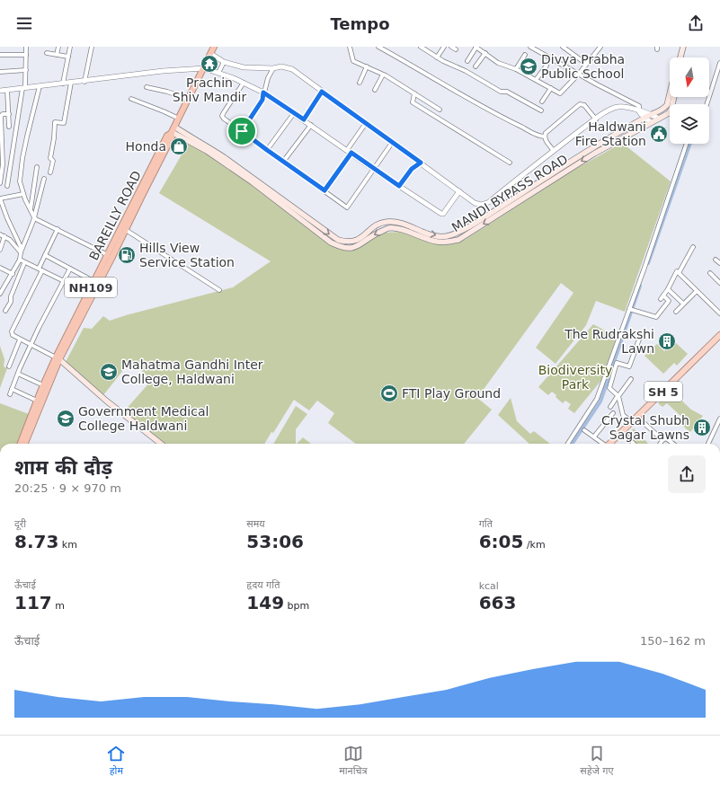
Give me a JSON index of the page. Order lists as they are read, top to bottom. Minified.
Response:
{"streets":{"highway":["BAREILLY ROAD","NH109"],"main road":["MANDI BYPASS ROAD","SH 5"]},"crossings":[["MANDI BYPASS ROAD","BAREILLY ROAD"]],"parks":["Biodiversity Park"],"places":{"temple":["Prachin Shiv Mandir"],"school or university":["Divya Prabha Public School","Mahatma Gandhi Inter College, Haldwani","Government Medical College Haldwani"],"public building":["Haldwani Fire Station"],"shop":["Honda"],"fuel station":["Hills View Service Station"],"building":["The Rudrakshi Lawn","Crystal Shubh Sagar Lawns"],"sports":["FTI Play Ground"]},"north":"bottom","page":{"header":"Tempo","heading":["शाम की दौड़","20:25 · 9 × 970 m"],"stats":[["दूरी","8.73 km"],["समय","53:06"],["गति","6:05 /km"],["ऊँचाई","117 m"],["हृदय गति","149 bpm"],["kcal","663"]],"chart":["ऊँचाई","150–162 m"],"tabs":["होम","मानचित्र","सहेजे गए"]}}
